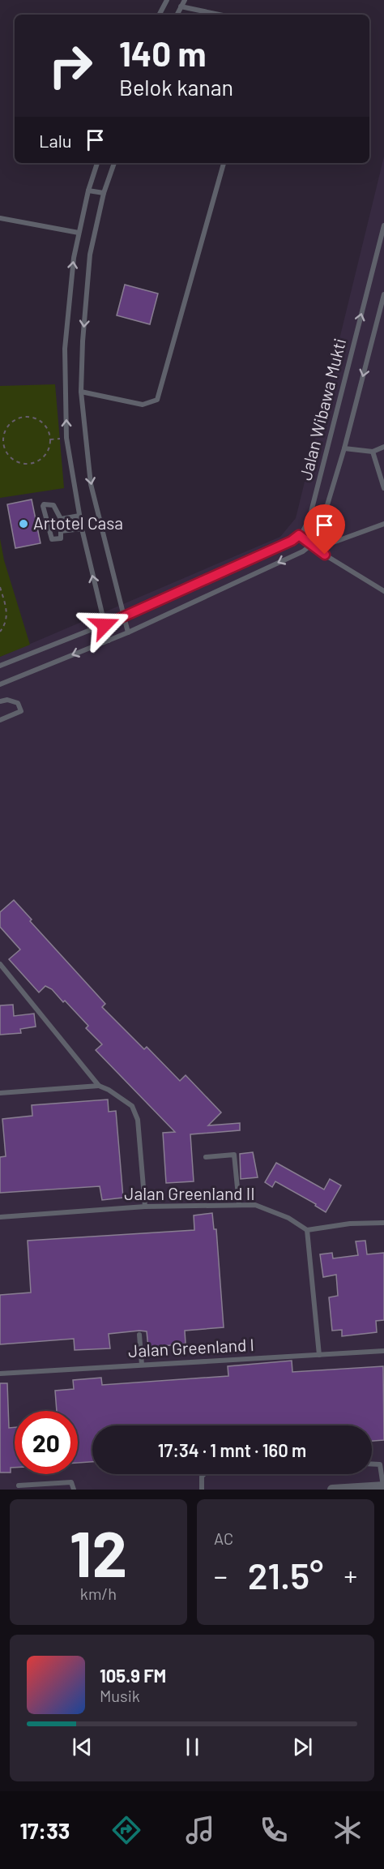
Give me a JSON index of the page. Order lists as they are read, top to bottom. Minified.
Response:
{"streets":{"lane":["Jalan Wibawa Mukti","Jalan Greenland II","Jalan Greenland I"]},"places":["Artotel Casa"],"page":{"turn":["140 m","Belok kanan"],"then":"Lalu","limit":"20","trip":"17:34 · 1 mnt · 160 m","tile":[["12","km/h"],"AC"],"heat":["−","21.5°","+"],"song":["105.9 FM","Musik"],"tabs":"17:33"}}
